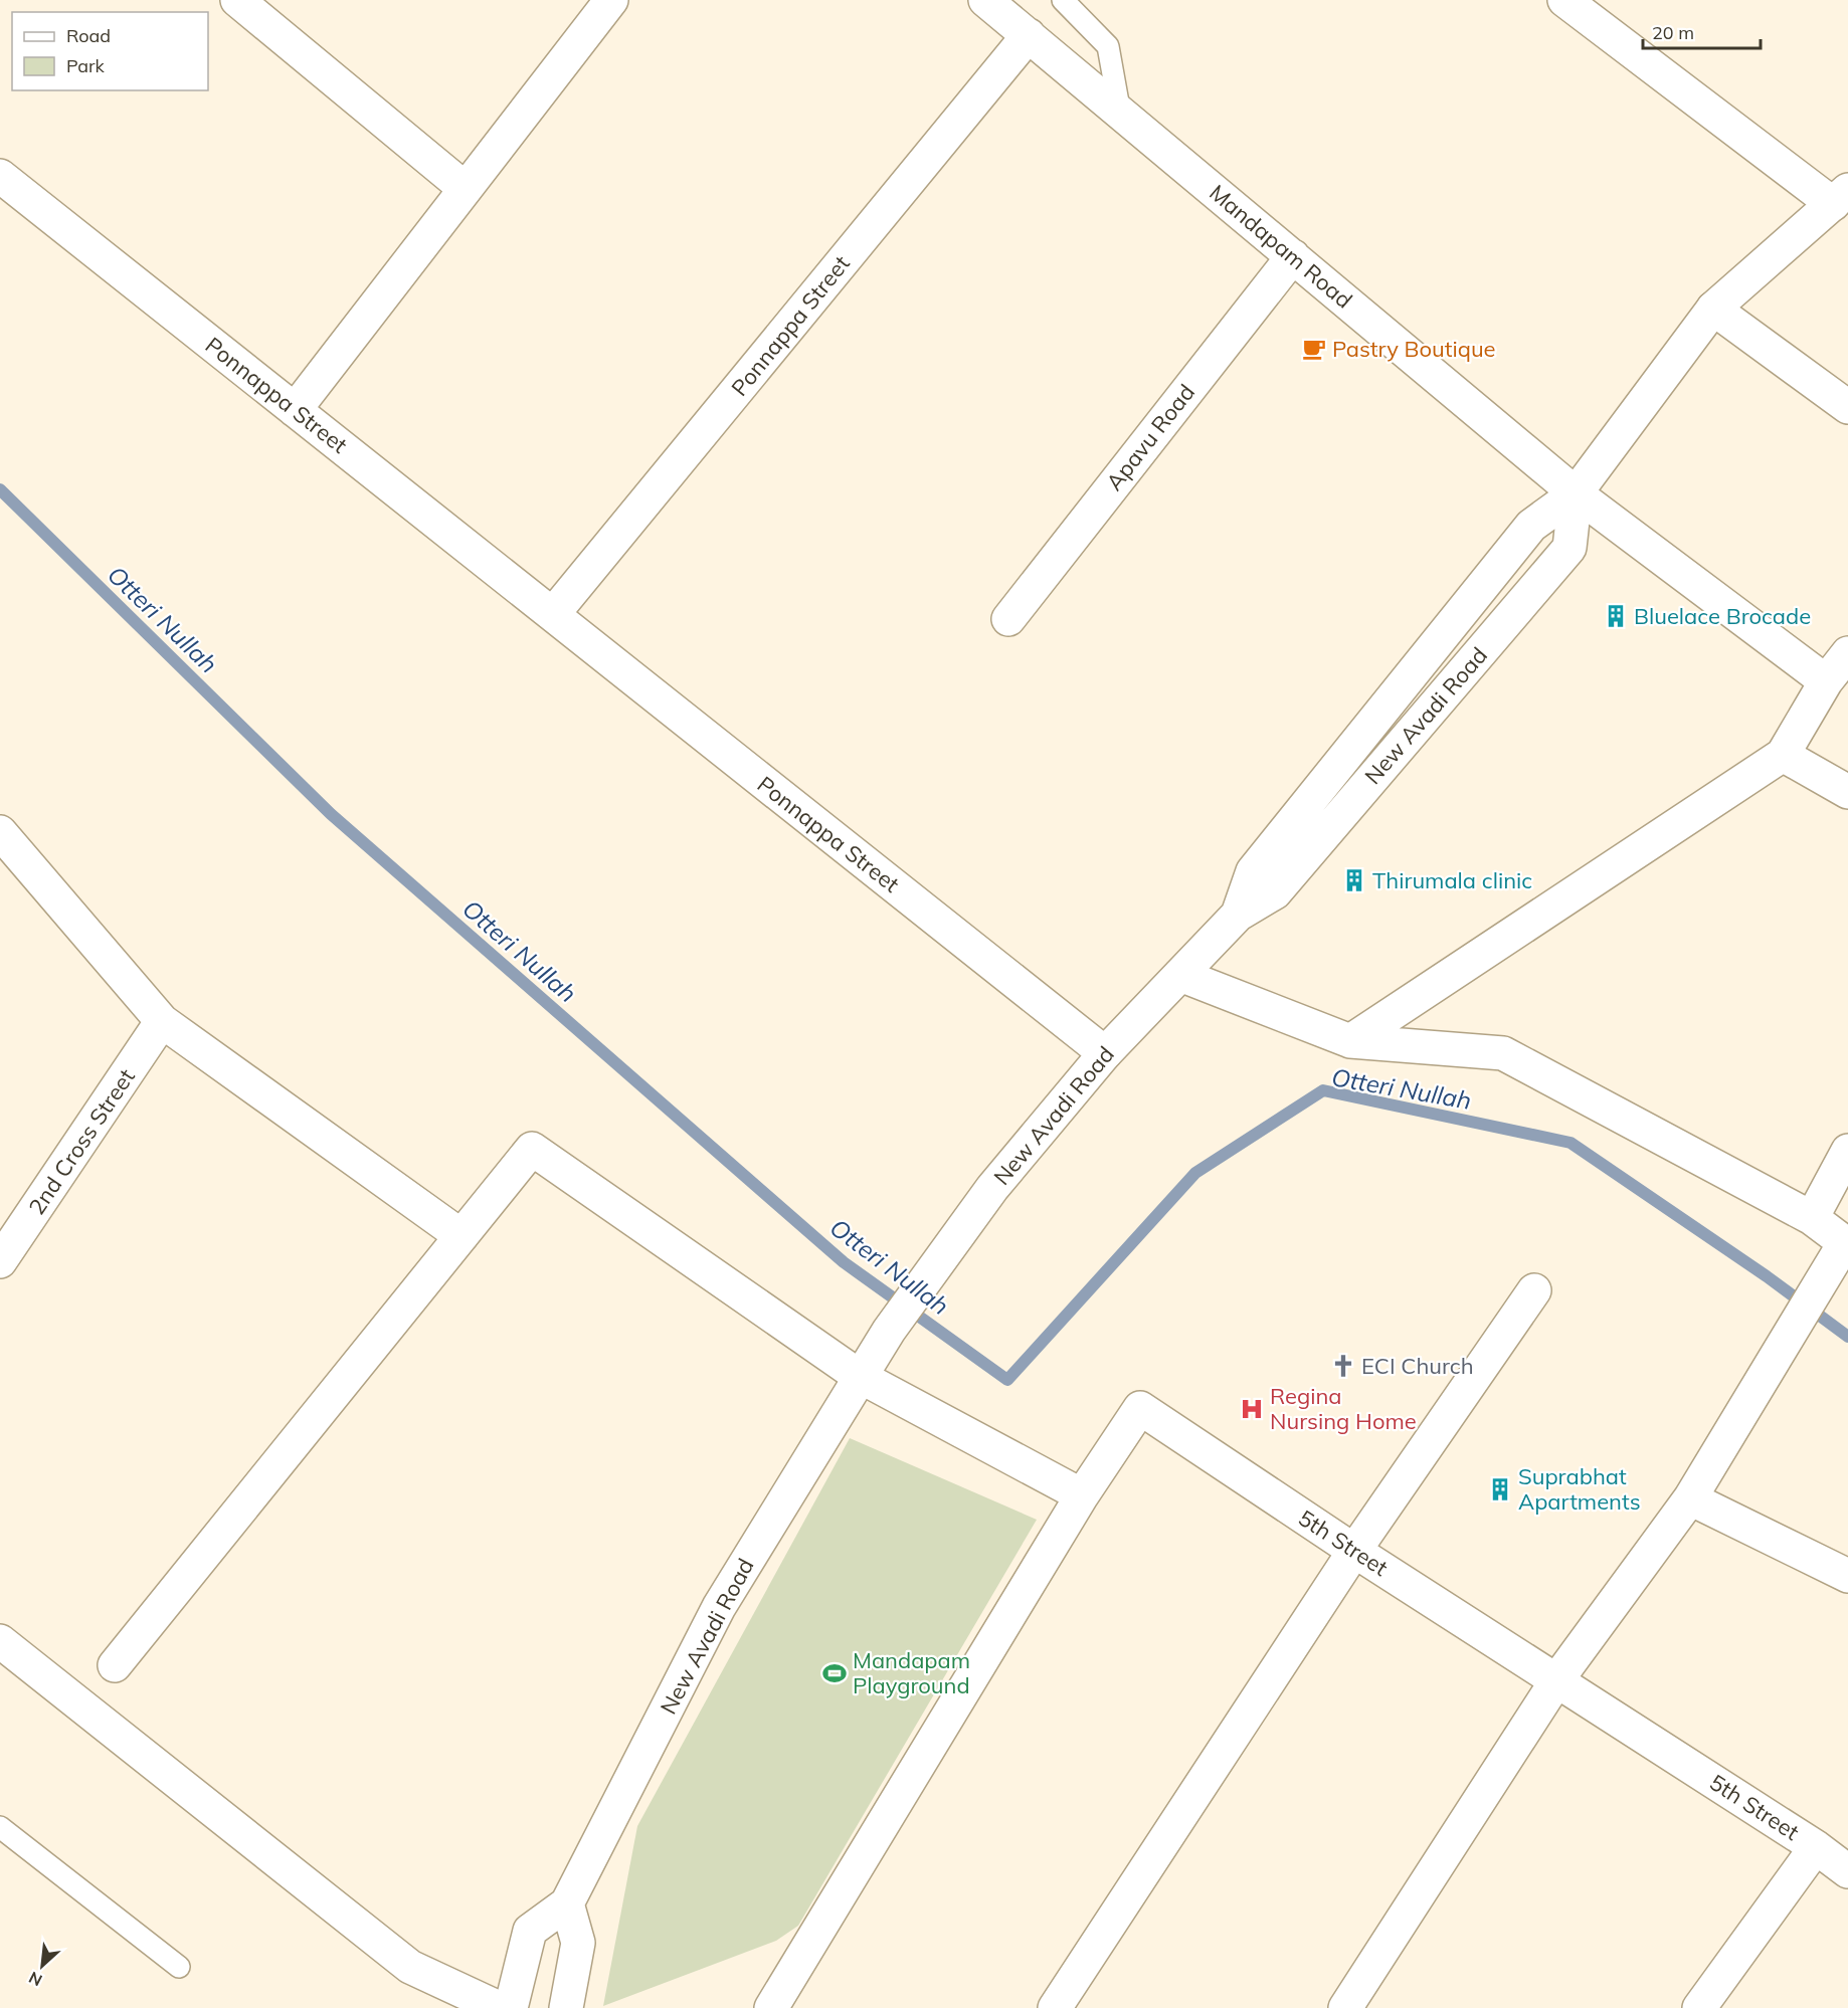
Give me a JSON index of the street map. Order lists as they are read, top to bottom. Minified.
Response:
{"streets":{"street":["Mandapam Road","Ponnappa Street","Apavu Road","New Avadi Road","2nd Cross Street","5th Street"]},"crossings":[["Mandapam Road","Ponnappa Street"],["Mandapam Road","Apavu Road"],["Mandapam Road","New Avadi Road"],["Ponnappa Street","New Avadi Road"]],"water":["Otteri Nullah"],"places":{"cafe":["Pastry Boutique"],"building":["Bluelace Brocade","Thirumala clinic","Suprabhat Apartments"],"church":["ECI Church"],"hospital":["Regina Nursing Home"],"sports":["Mandapam Playground"]},"legend":["Road","Park"],"scale_bar":"20 m","north":"bottom left"}
